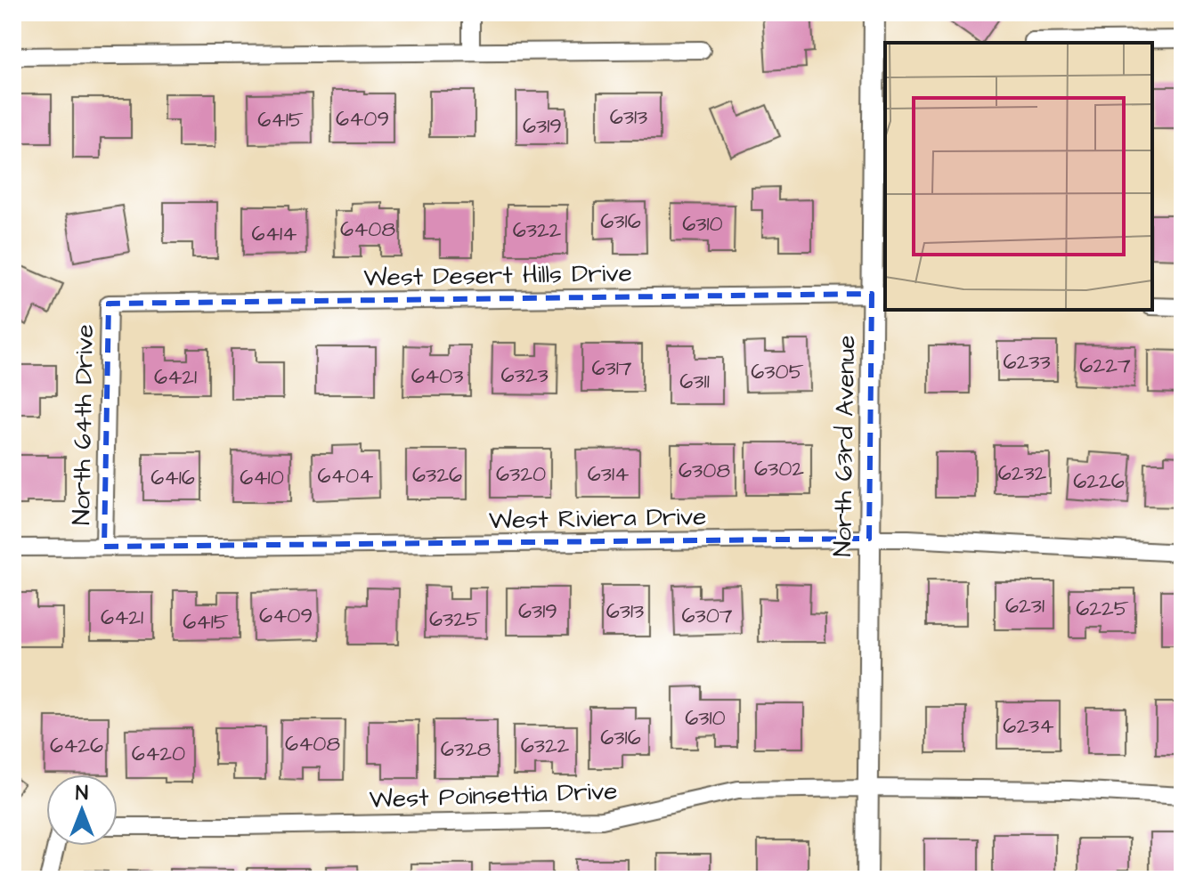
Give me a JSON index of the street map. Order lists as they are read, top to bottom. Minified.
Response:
{"streets":{"street":["West Desert Hills Drive","North 64th Drive","North 63rd Avenue","West Riviera Drive","West Poinsettia Drive"]},"crossings":[["West Desert Hills Drive","North 64th Drive"],["West Desert Hills Drive","North 63rd Avenue"],["North 64th Drive","West Riviera Drive"],["North 63rd Avenue","West Riviera Drive"],["North 63rd Avenue","West Poinsettia Drive"]],"house_numbers":["6313","6409","6415","6319","6316","6310","6408","6322","6414","6233","6227","6317","6305","6323","6403","6421","6311","6302","6308","6232","6320","6314","6326","6404","6416","6410","6226","6231","6225","6319","6313","6409","6307","6421","6325","6415","6310","6234","6316","6408","6426","6322","6328","6420"],"north":"top"}
